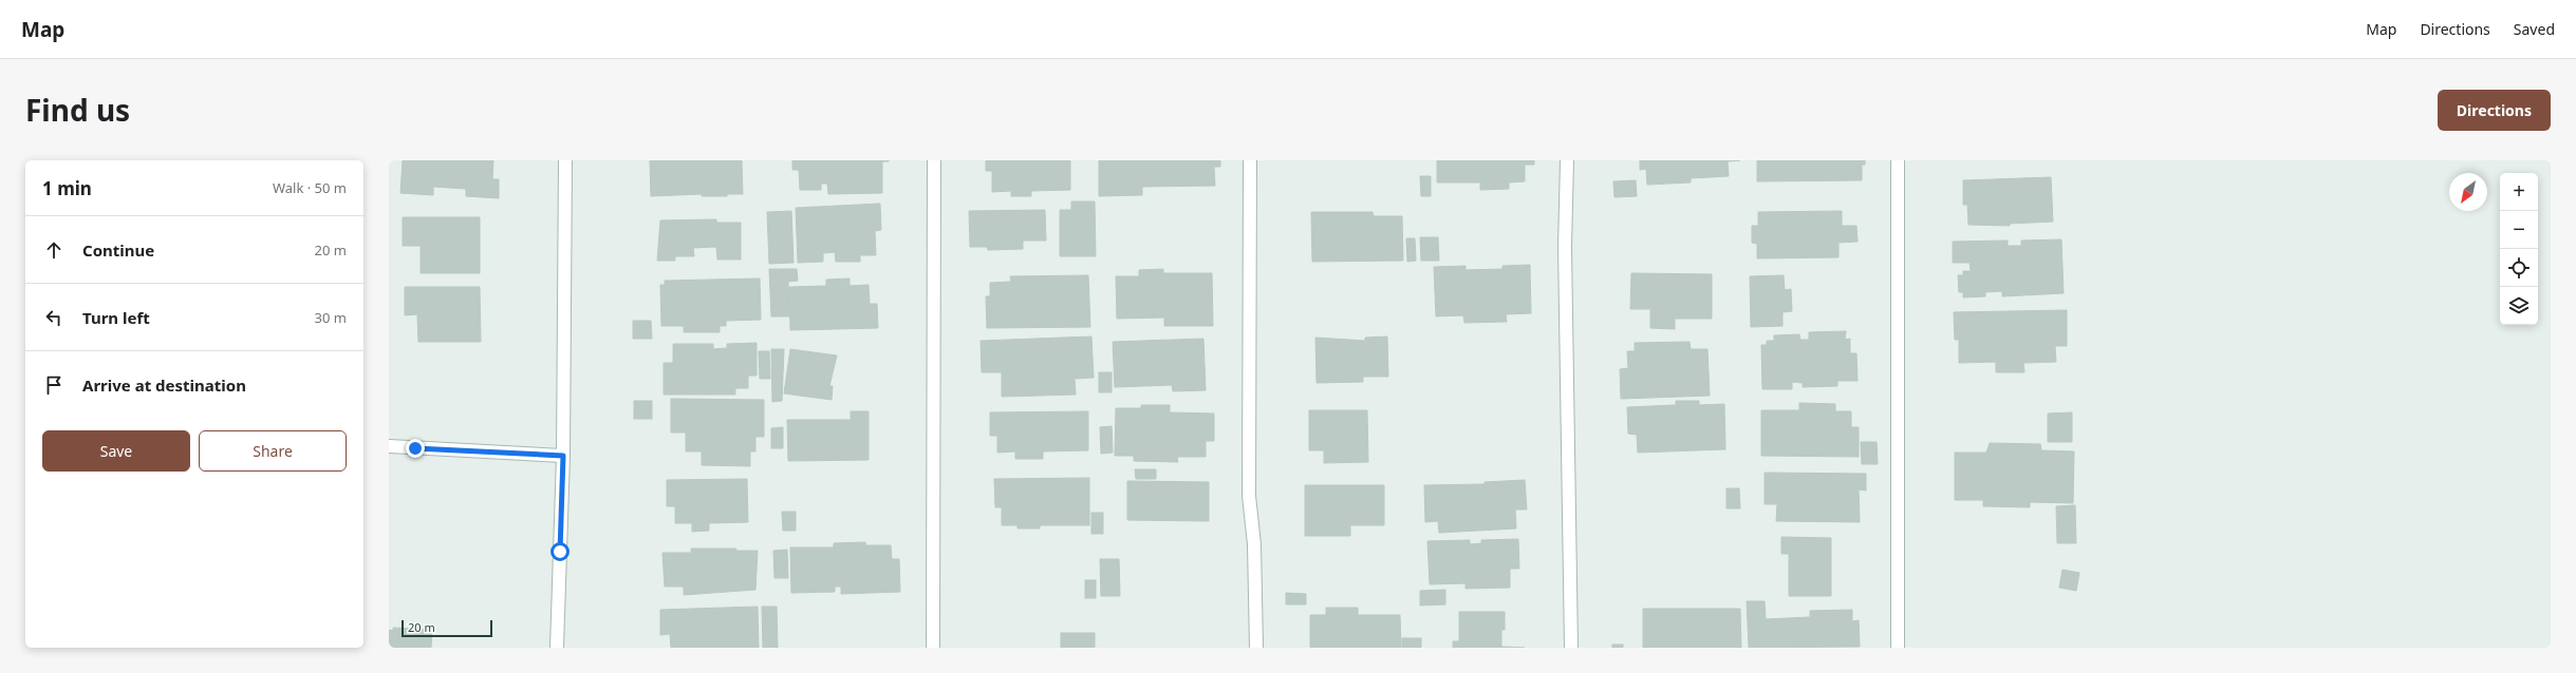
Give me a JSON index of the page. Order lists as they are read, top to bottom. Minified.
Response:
{"scale_bar":"20 m","north":"bottom left","page":{"header":"Map","nav":["Map","Directions","Saved"],"title":"Find us","buttons":["Directions",["Save","Share"]],"heading":["1 min","Walk · 50 m"],"map_buttons":["+","−"],"list":[["Continue","20 m"],["Turn left","30 m"],"Arrive at destination"],"scale":"20 m"}}
